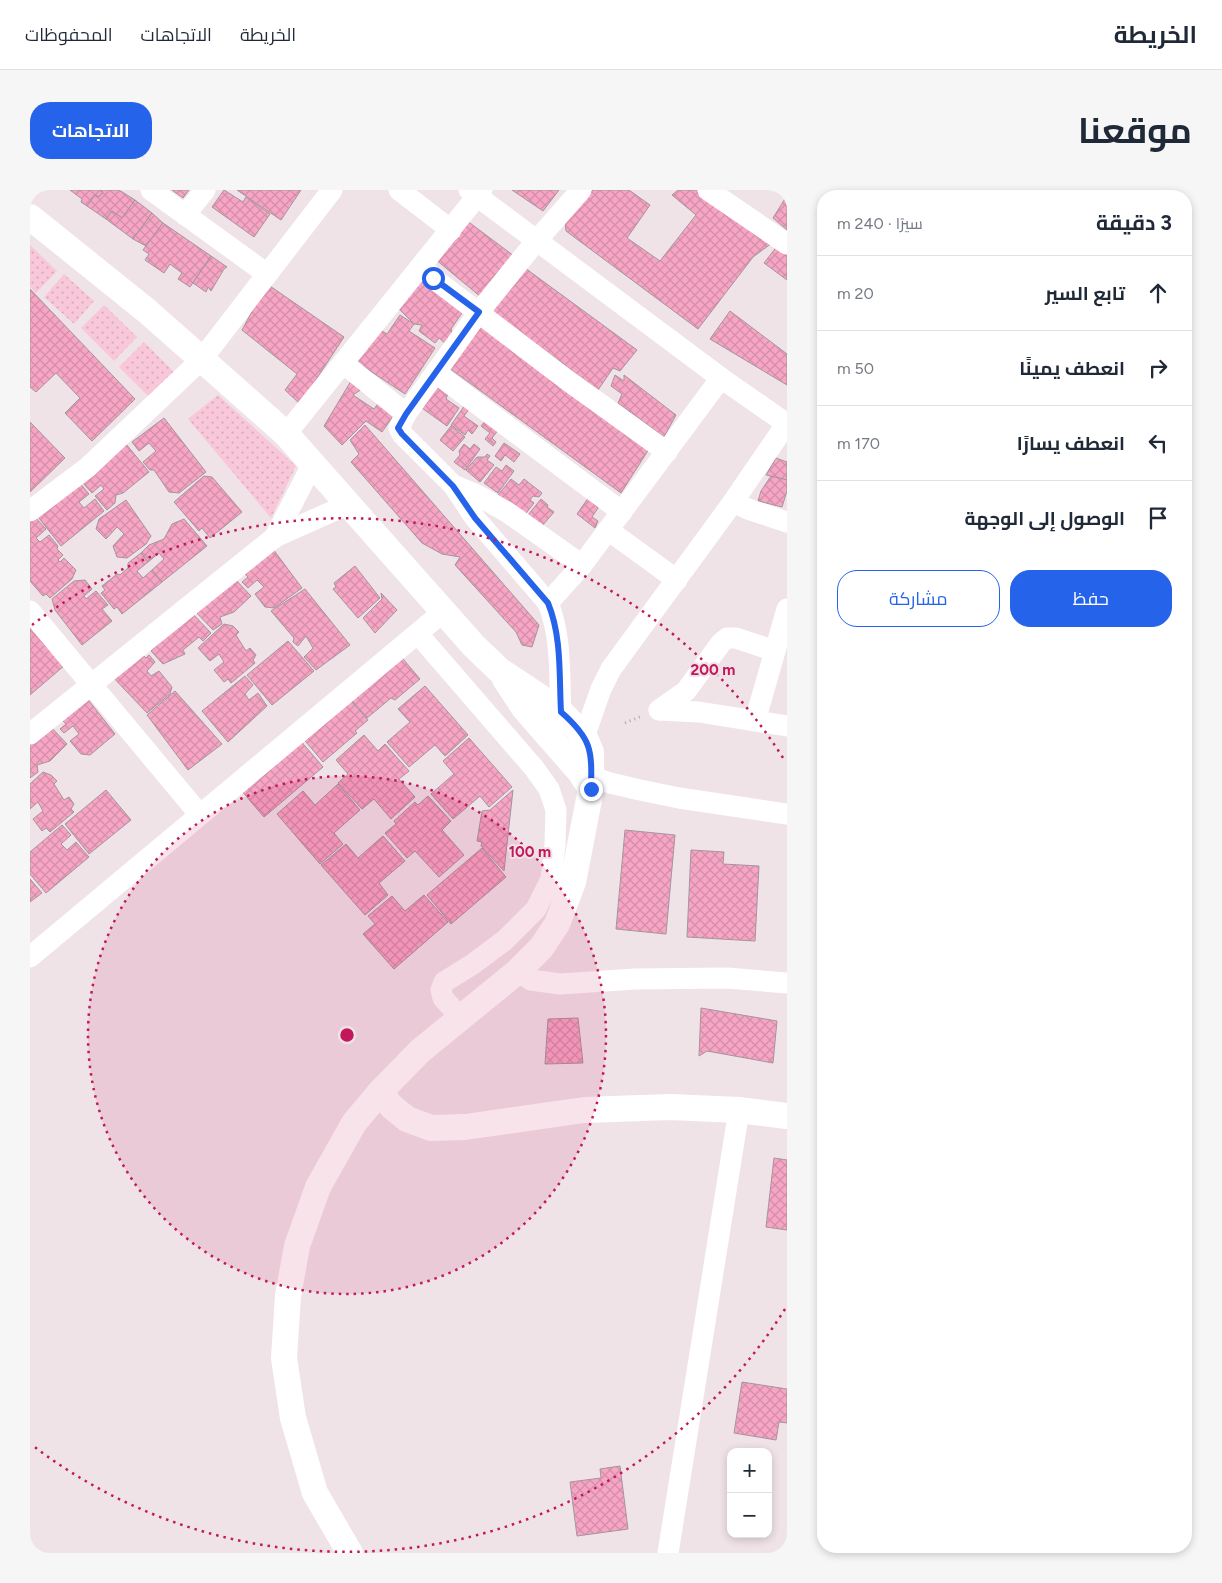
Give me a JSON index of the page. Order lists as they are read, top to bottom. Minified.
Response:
{"page":{"header":"الخريطة","nav":["الخريطة","الاتجاهات","المحفوظات"],"title":"موقعنا","buttons":["الاتجاهات",["حفظ","مشاركة"]],"heading":["3 دقيقة","سيرًا · 240 m"],"list":[["تابع السير","20 m"],["انعطف يمينًا","50 m"],["انعطف يسارًا","170 m"],"الوصول إلى الوجهة"],"map_buttons":["+","−"]},"rings":["200 m","100 m"]}
